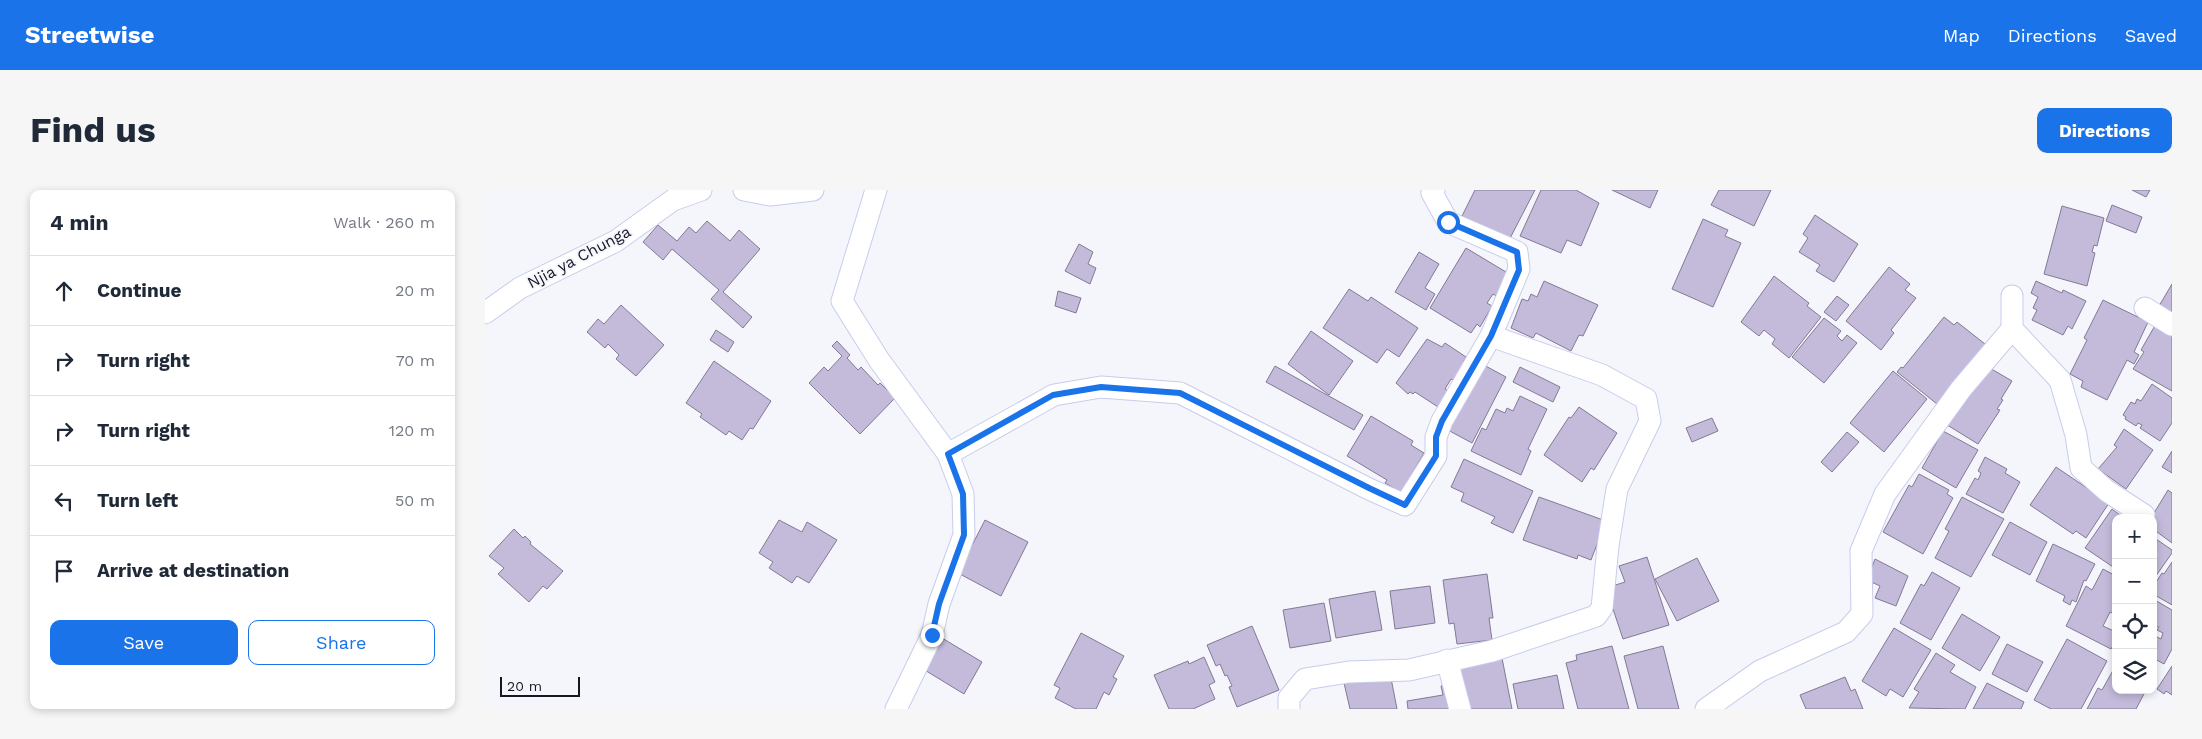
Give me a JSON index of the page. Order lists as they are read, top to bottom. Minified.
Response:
{"streets":{"street":["Njia ya Chunga"]},"scale_bar":"20 m","page":{"header":"Streetwise","nav":["Map","Directions","Saved"],"buttons":["Directions",["Save","Share"]],"title":"Find us","heading":["4 min","Walk · 260 m"],"list":[["Continue","20 m"],["Turn right","70 m"],["Turn right","120 m"],["Turn left","50 m"],"Arrive at destination"],"map_buttons":["+","−"],"scale":"20 m"}}
